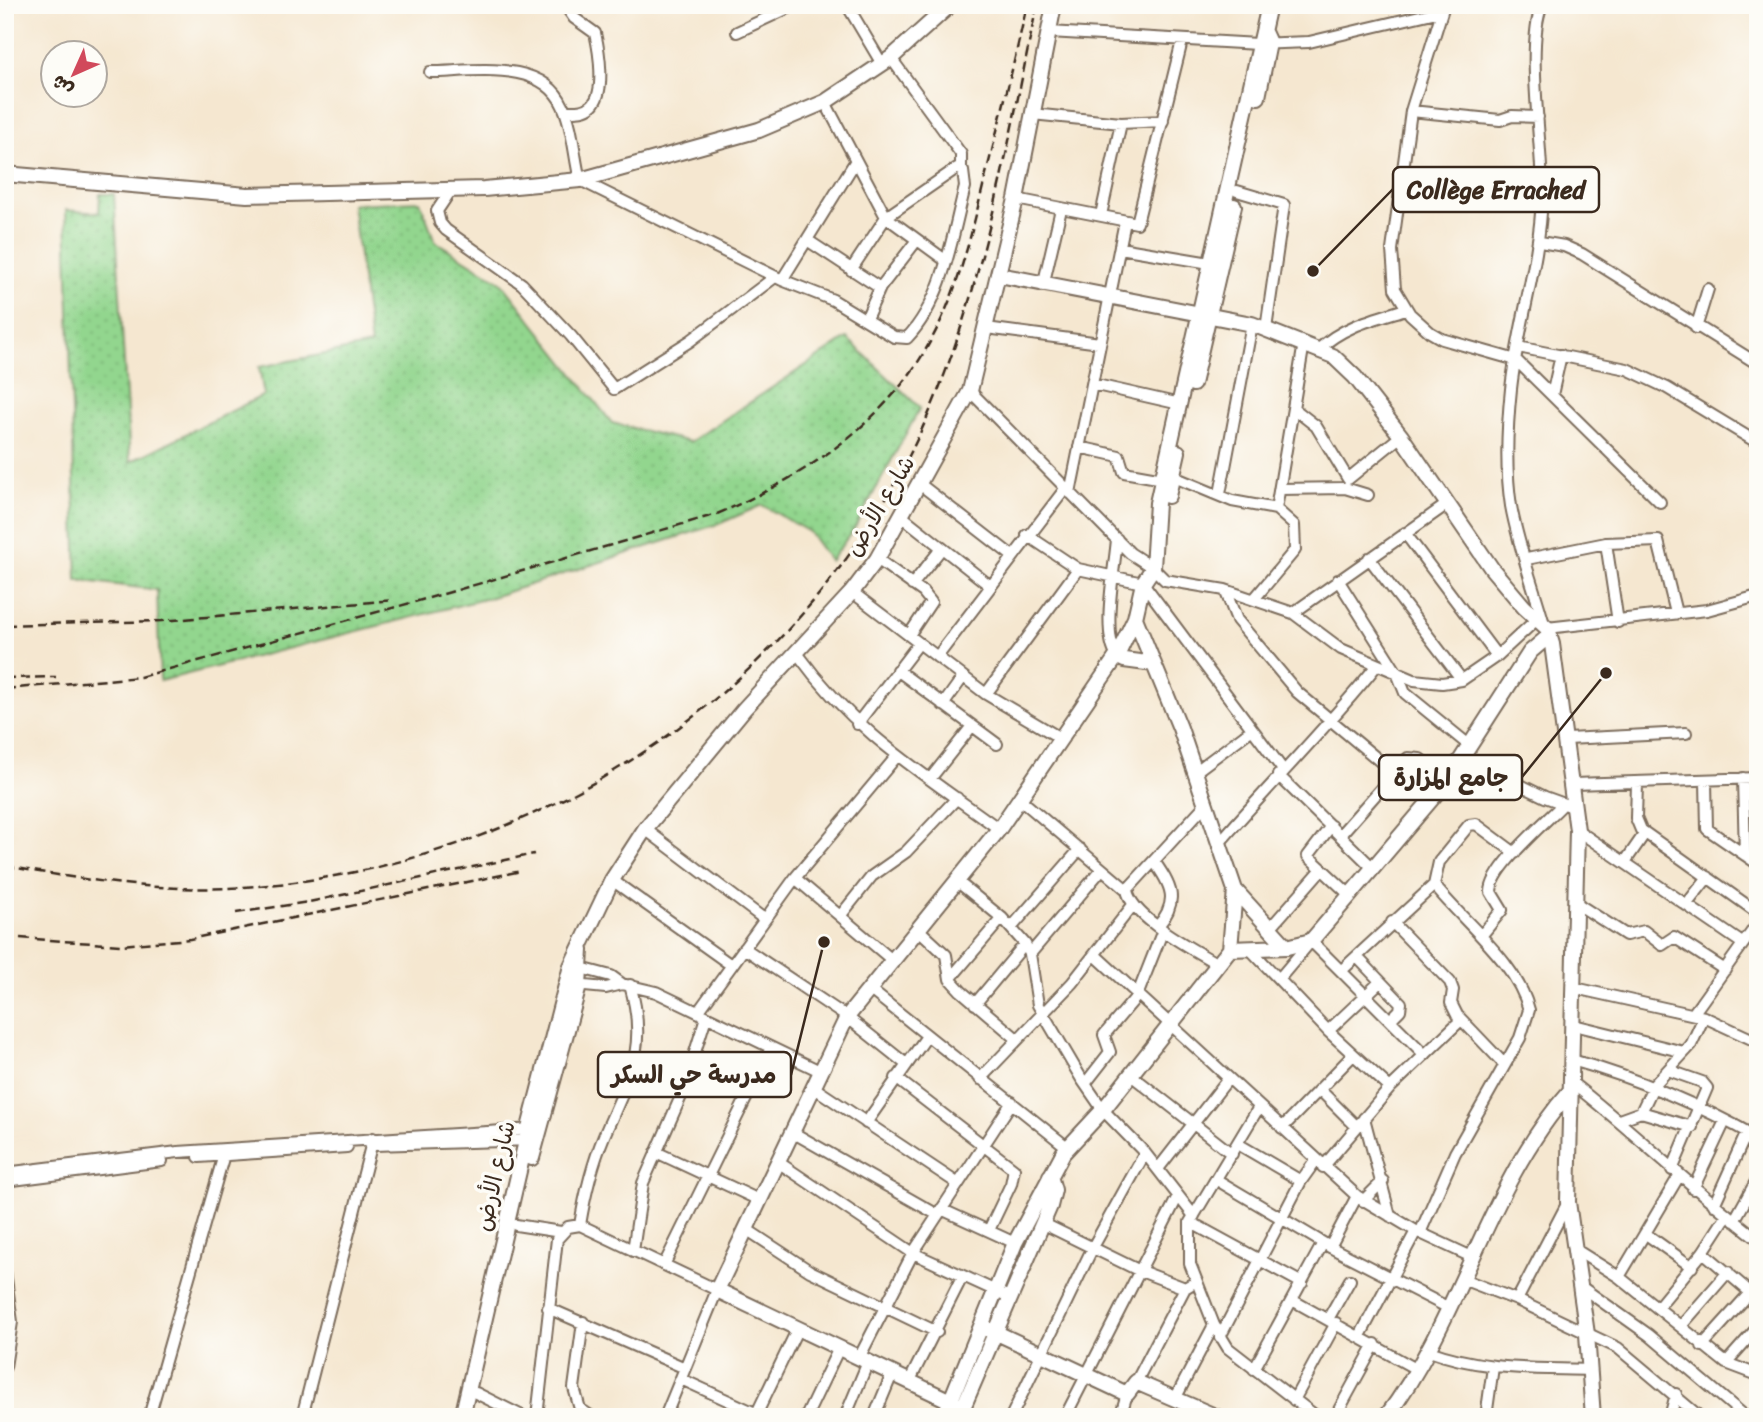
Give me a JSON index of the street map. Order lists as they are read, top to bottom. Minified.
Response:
{"streets":{"street":["شارع الأرض"]},"places":["Collège Errached","جامع المزارة","مدرسة حي السكر"],"north":"bottom left"}
